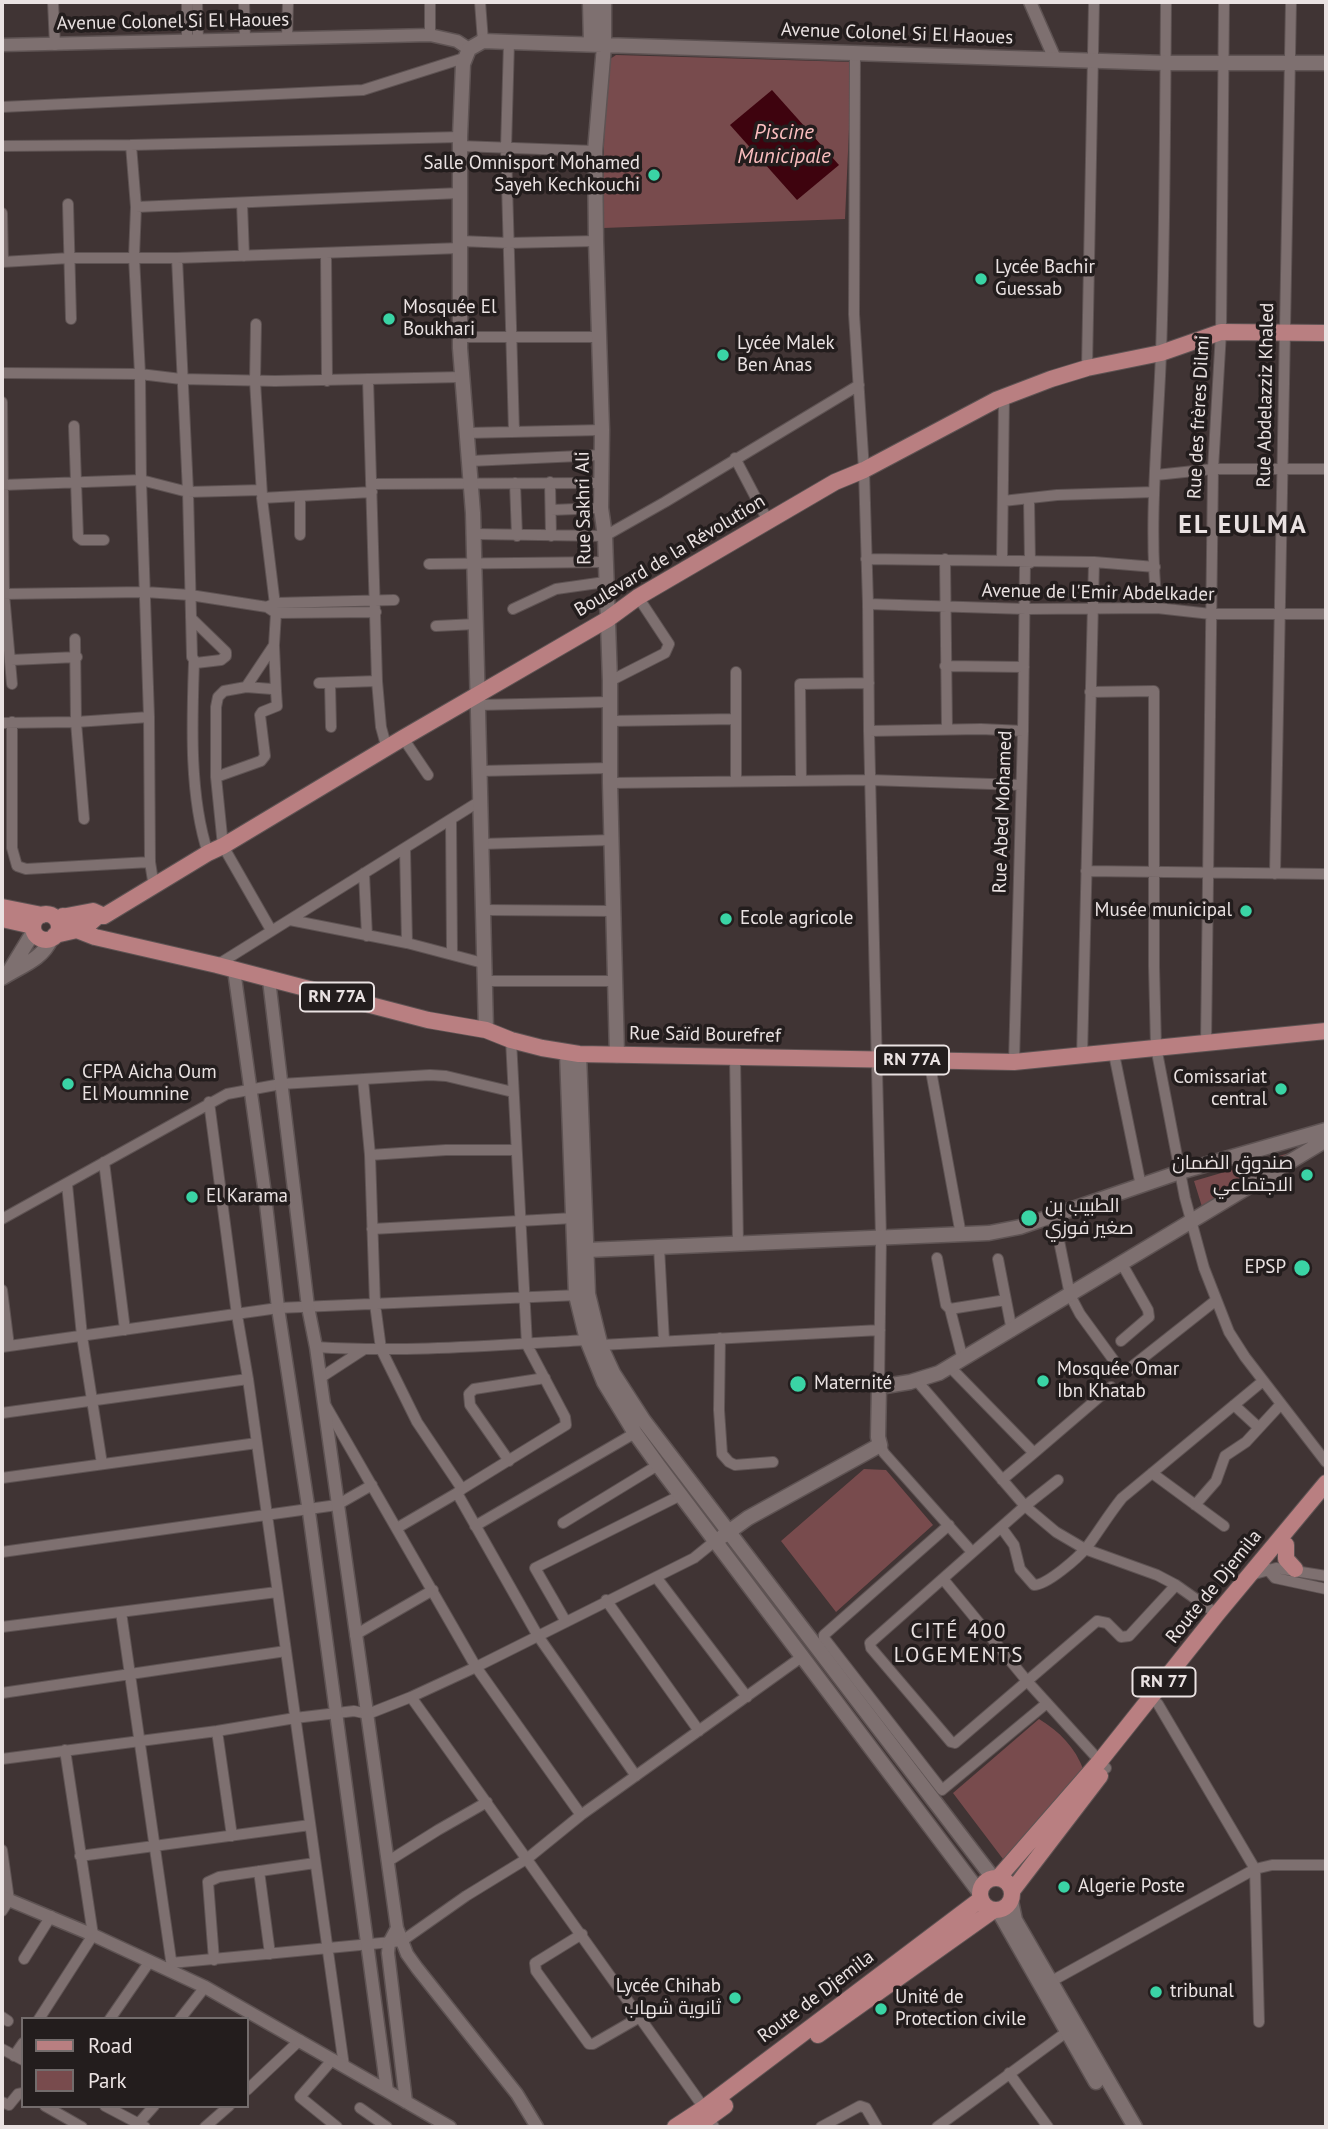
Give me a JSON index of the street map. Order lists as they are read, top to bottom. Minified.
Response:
{"streets":{"main road":["Avenue Colonel Si El Haoues","Rue Sakhri Ali","Boulevard de la Révolution","RN 77A","Rue Saïd Bourefref","Route de Djemila","RN 77"],"street":["Rue Abdelazziz Khaled","Rue des frères Dilmi","Avenue de l'Emir Abdelkader","Rue Abed Mohamed"]},"crossings":[["Avenue Colonel Si El Haoues","Rue Abdelazziz Khaled"],["Avenue Colonel Si El Haoues","Rue des frères Dilmi"],["Avenue Colonel Si El Haoues","Rue Sakhri Ali"],["Rue Abdelazziz Khaled","Boulevard de la Révolution"],["Rue Abdelazziz Khaled","Avenue de l'Emir Abdelkader"],["Rue des frères Dilmi","Boulevard de la Révolution"],["Rue des frères Dilmi","Avenue de l'Emir Abdelkader"],["Rue des frères Dilmi","Rue Saïd Bourefref"],["Rue Sakhri Ali","Boulevard de la Révolution"],["Rue Sakhri Ali","Rue Saïd Bourefref"],["Boulevard de la Révolution","Rue Saïd Bourefref"],["Avenue de l'Emir Abdelkader","Rue Abed Mohamed"],["Rue Abed Mohamed","Rue Saïd Bourefref"]],"districts":["EL EULMA","CITÉ 400 LOGEMENTS"],"water":["Piscine Municipale"],"places":["Salle Omnisport Mohamed Sayeh Kechkouchi","Lycée Bachir Guessab","Mosquée El Boukhari","Lycée Malek Ben Anas","Musée municipal","Ecole agricole","CFPA Aicha Oum El Moumnine","Comissariat central","صندوق الضمان الاجتماعي","El Karama","الطبيب بن صغير فوزي","EPSP","Mosquée Omar Ibn Khatab","Maternité","Algerie Poste","tribunal","Lycée Chihab ثانوية شهاب","Unité de Protection civile"],"legend":["Road","Park"]}
